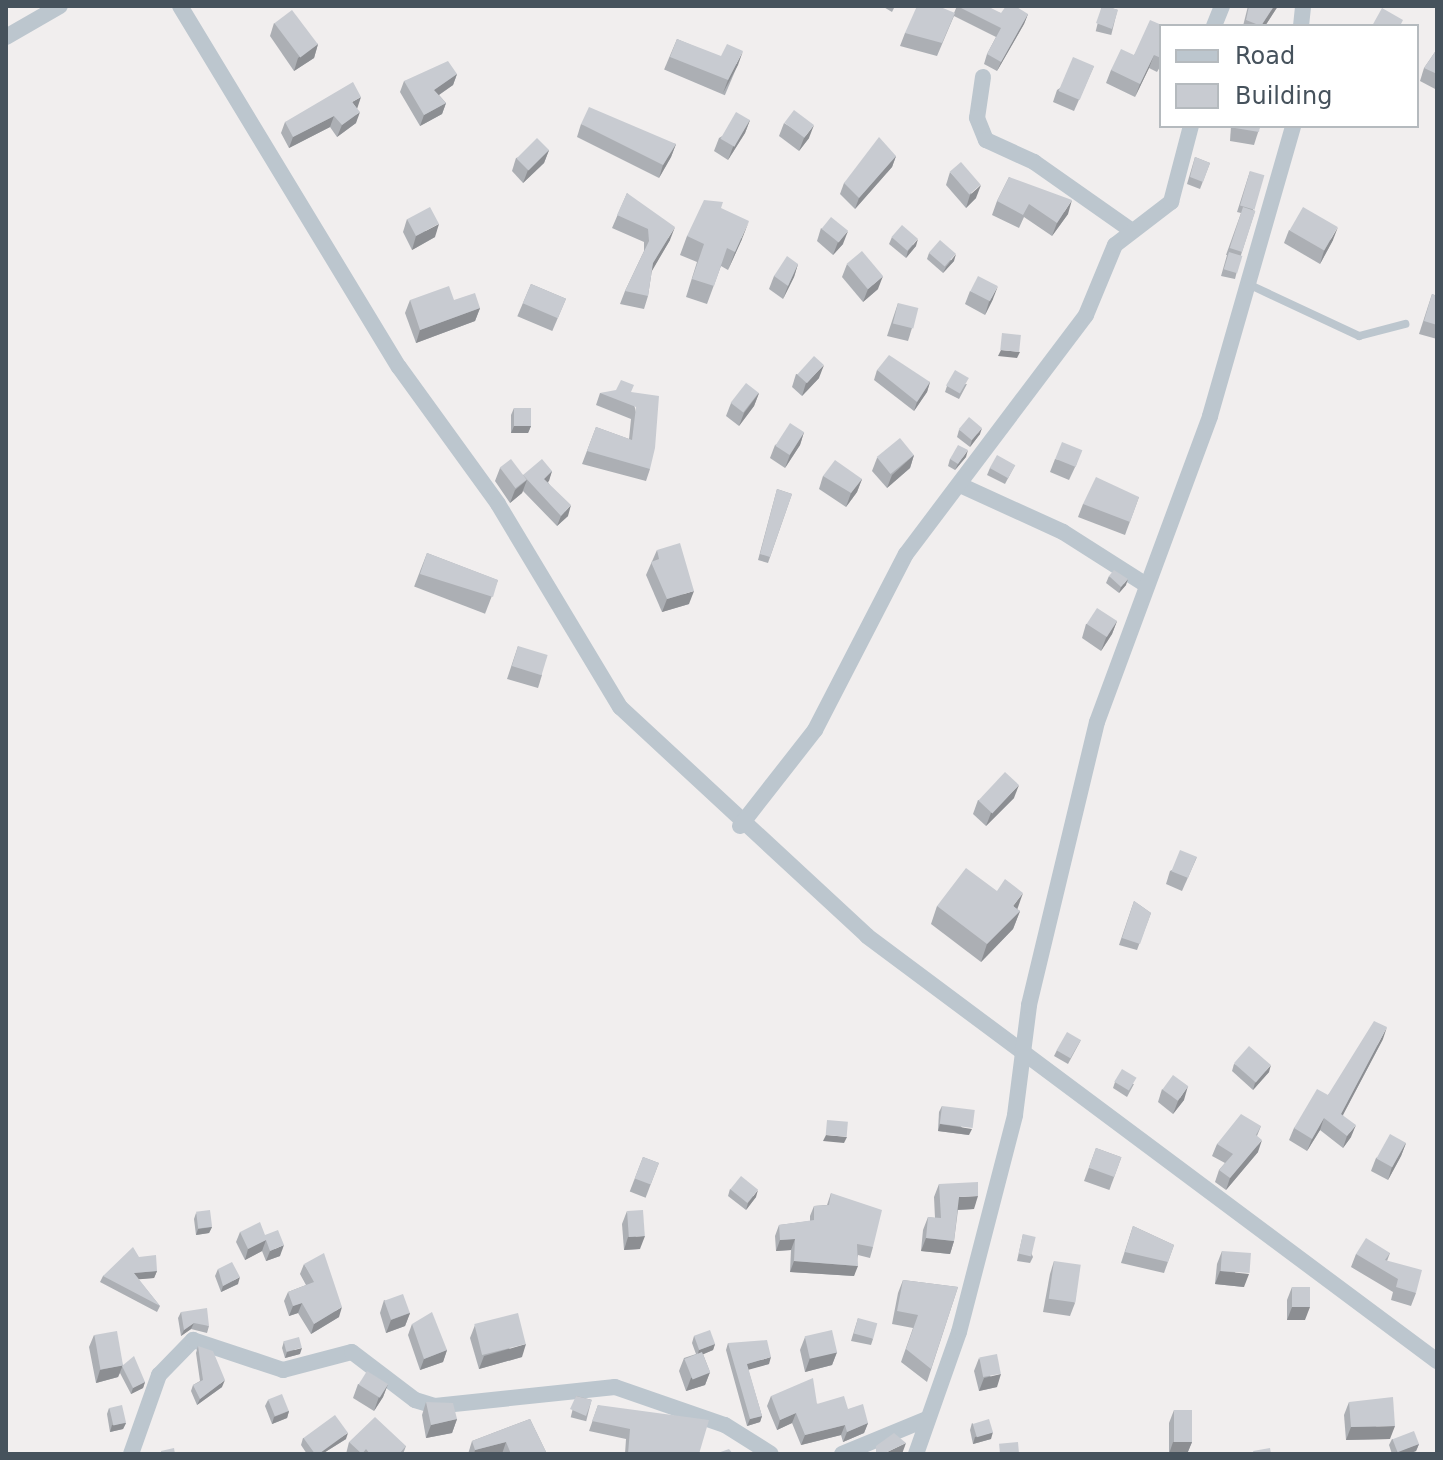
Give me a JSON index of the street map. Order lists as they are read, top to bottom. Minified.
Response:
{"legend":["Road","Building"]}
